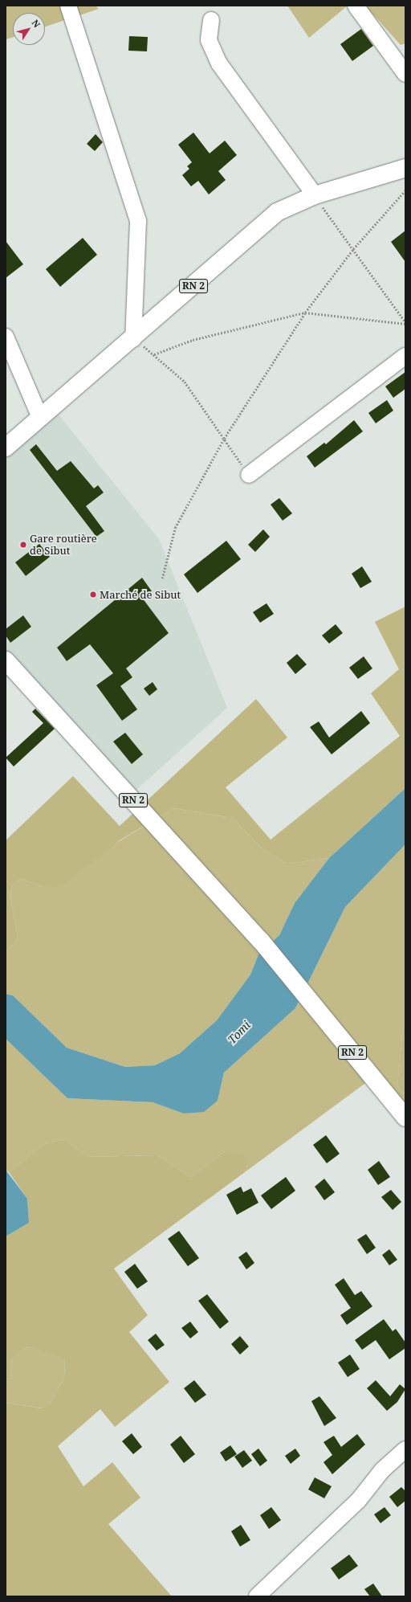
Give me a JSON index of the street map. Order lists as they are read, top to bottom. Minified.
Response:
{"streets":{"main road":["RN 2"]},"water":["Tomi"],"places":["Gare routière de Sibut","Marché de Sibut"],"north":"top right"}
